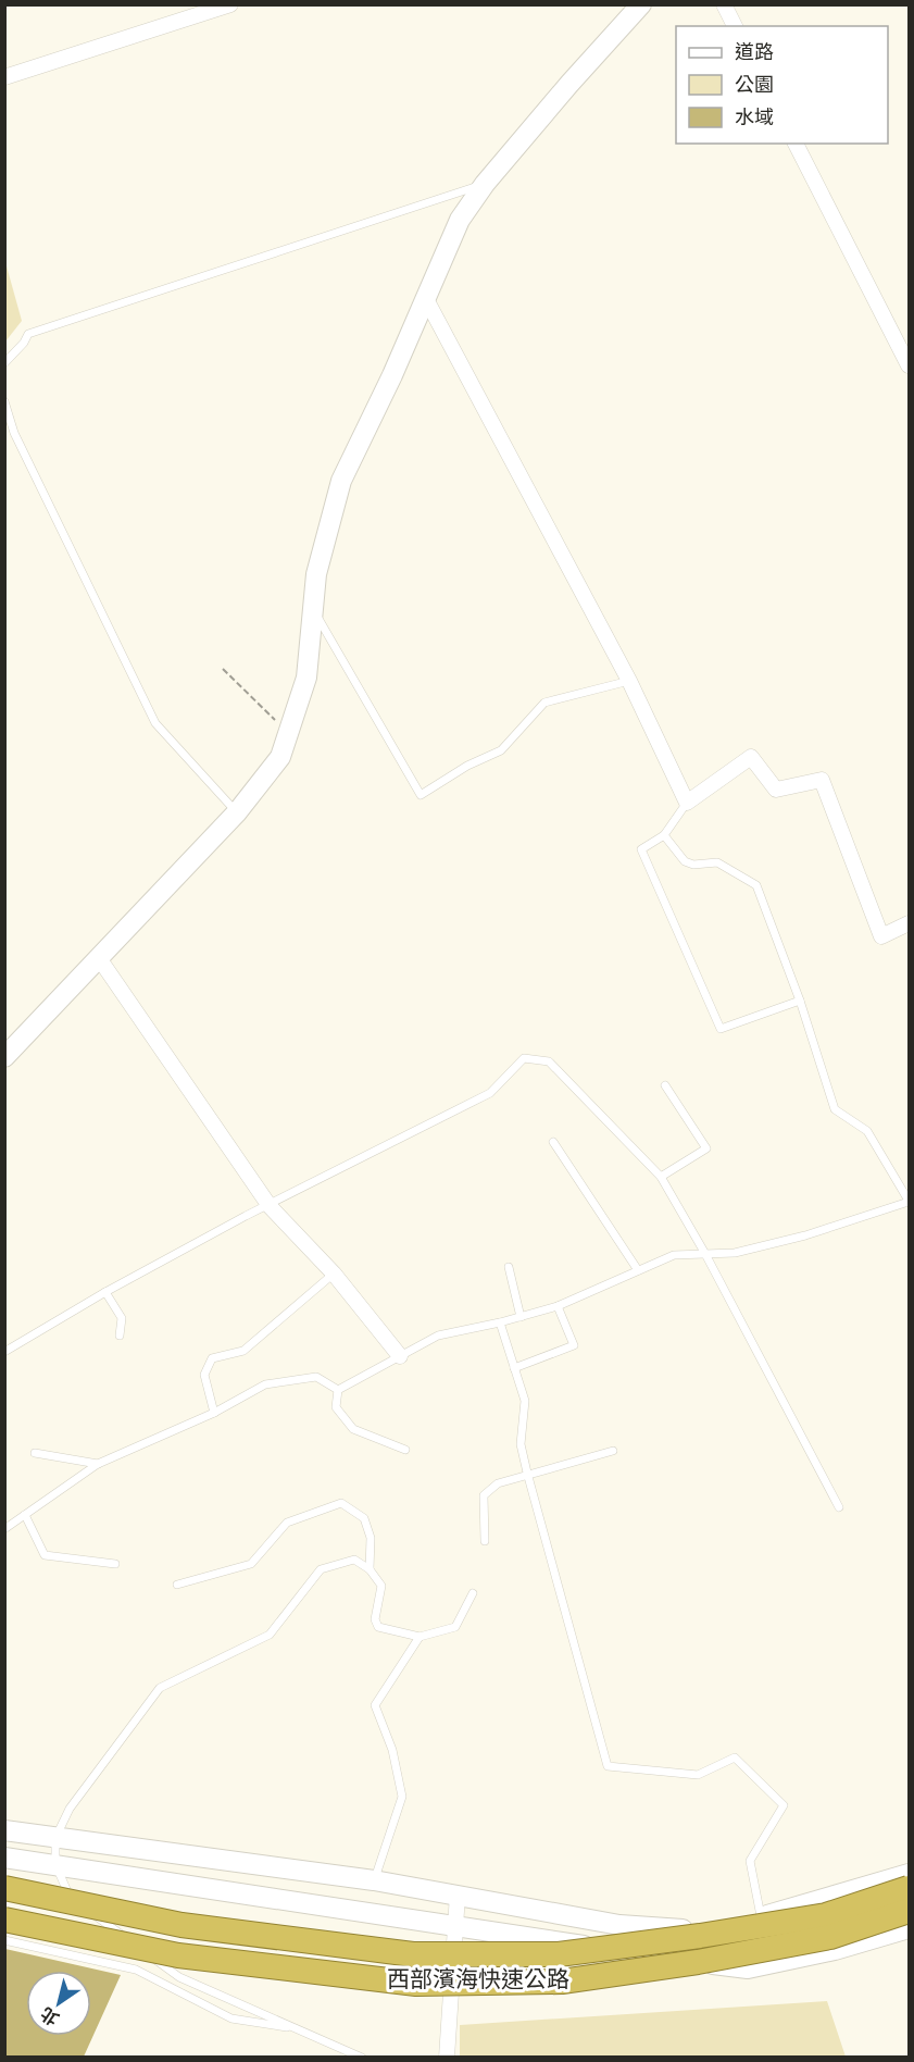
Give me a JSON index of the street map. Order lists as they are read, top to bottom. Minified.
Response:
{"streets":{"highway":["西部濱海快速公路"]},"legend":["道路","公園","水域"],"north":"bottom left"}
